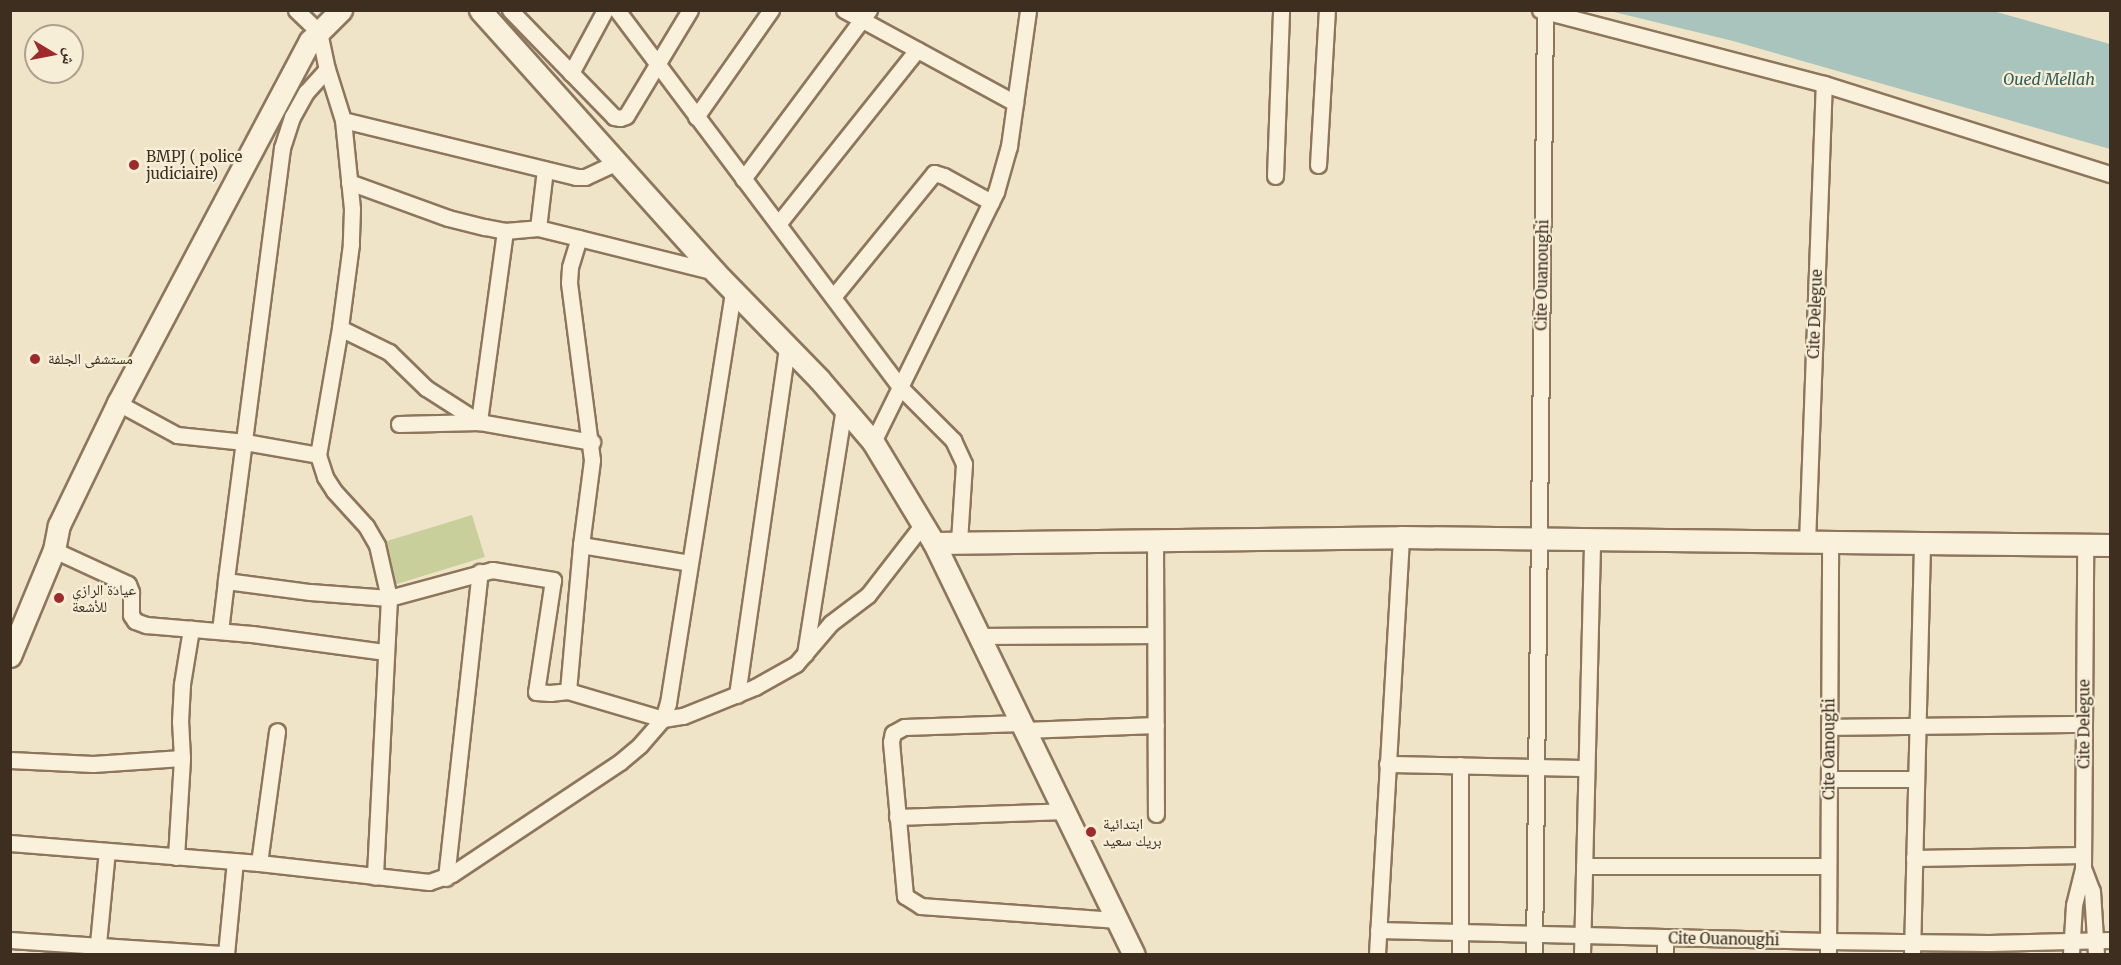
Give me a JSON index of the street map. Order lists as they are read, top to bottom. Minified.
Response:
{"streets":{"street":["Cite Ouanoughi","Cite Delegue","Cite Oanoughi"]},"crossings":[["Cite Ouanoughi","Cite Oanoughi"]],"water":["Oued Mellah"],"places":["BMPJ ( police judiciaire)","مستشفى الجلفة","عيادة الرازي للأشعة","ابتدائية بريك سعيد"],"north":"right"}
